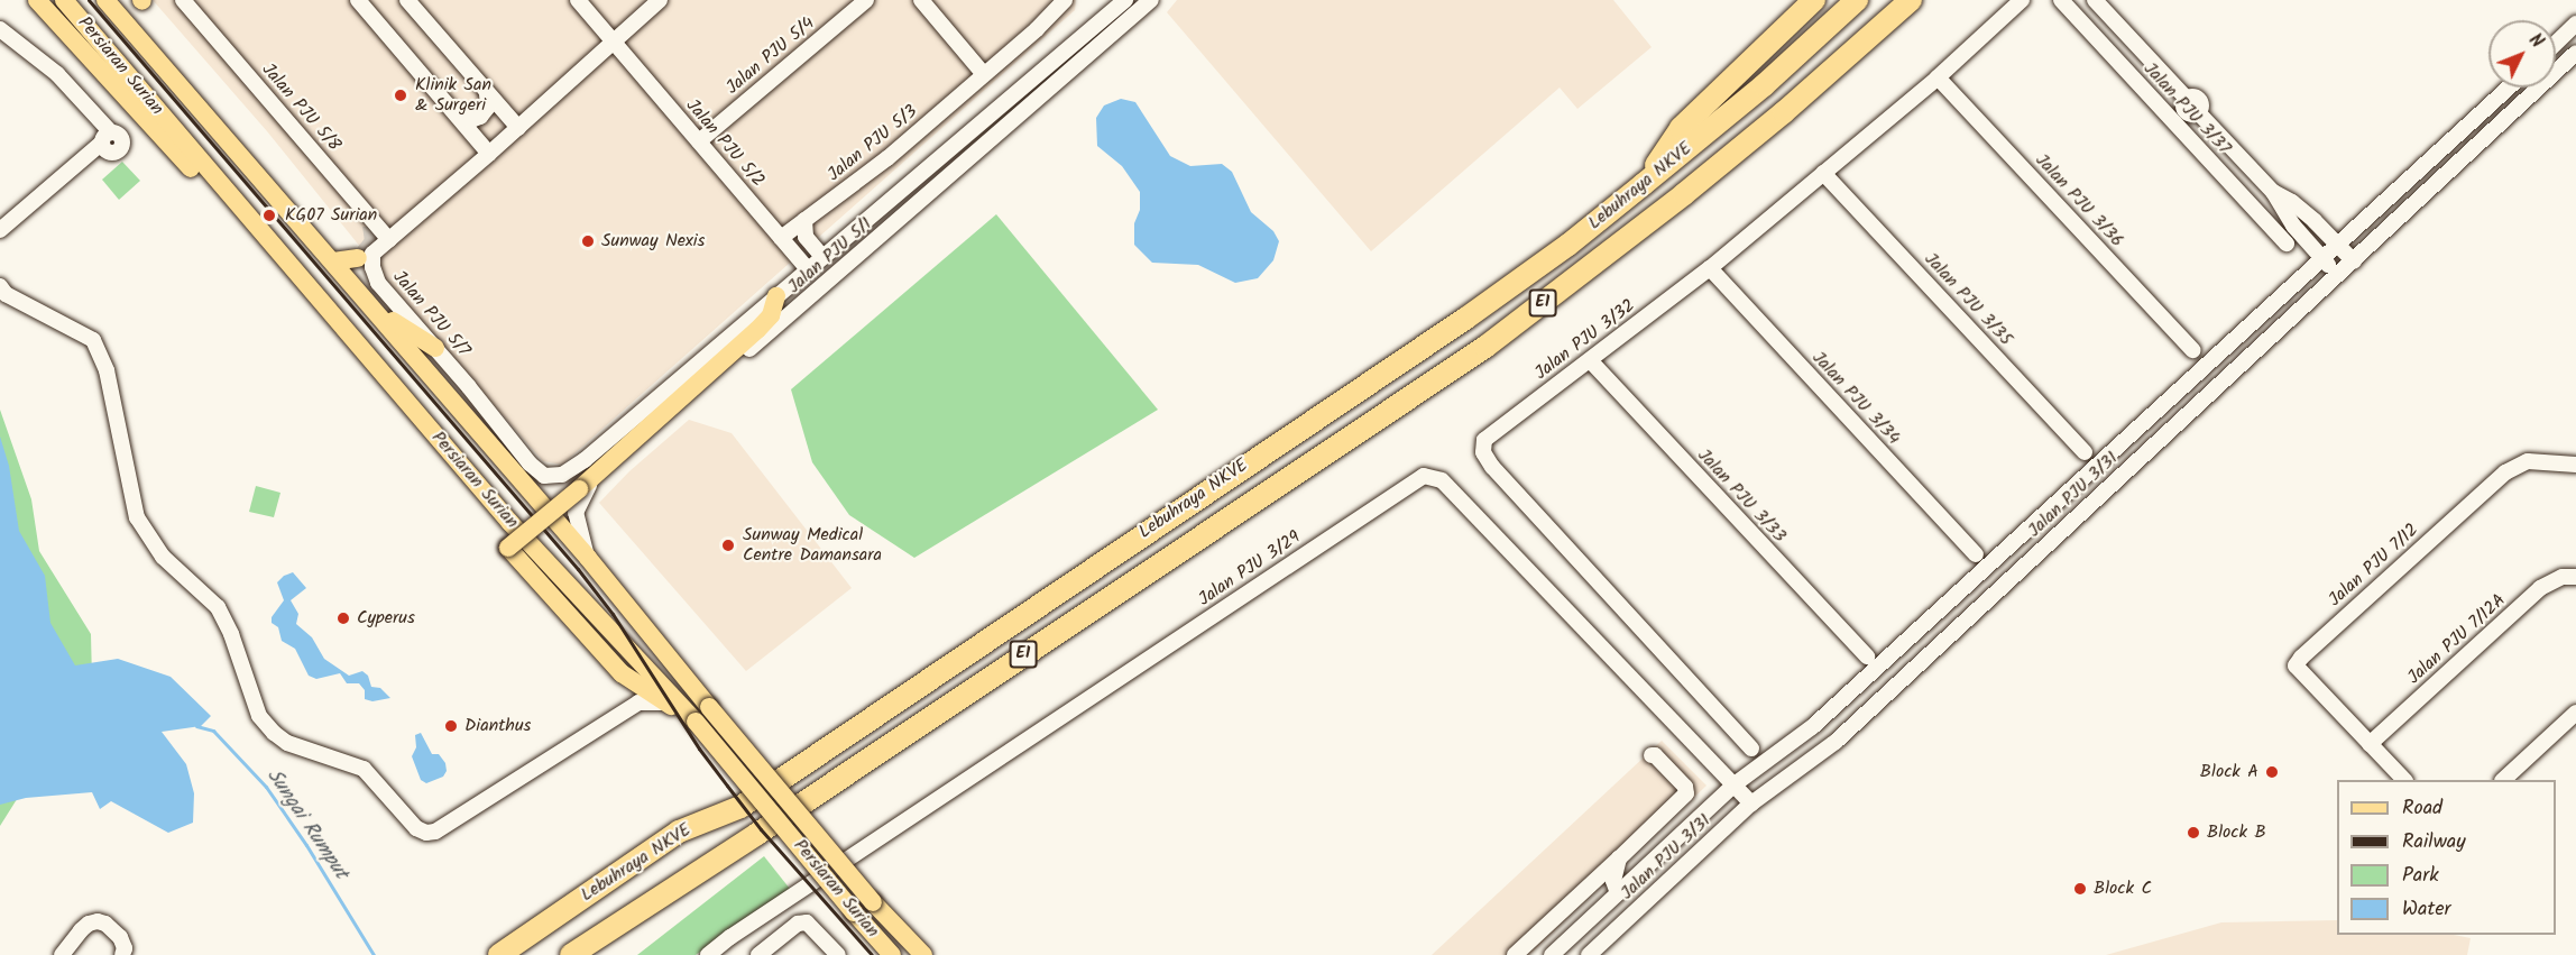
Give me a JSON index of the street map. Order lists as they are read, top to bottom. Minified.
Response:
{"streets":{"highway":["Lebuhraya NKVE","E1"],"main road":["Persiaran Surian"],"street":["Jalan PJU 5/4","Jalan PJU 5/8","Jalan PJU 3/37","Jalan PJU 5/2","Jalan PJU 5/3","Jalan PJU 3/36","Jalan PJU 5/1","Jalan PJU 3/35","Jalan PJU 5/7","Jalan PJU 3/32","Jalan PJU 3/34","Jalan PJU 3/31","Jalan PJU 3/33","Jalan PJU 7/12","Jalan PJU 3/29","Jalan PJU 7/12A"]},"crossings":[["Jalan PJU 5/4","Jalan PJU 5/2"],["Jalan PJU 5/8","Jalan PJU 5/7"],["Jalan PJU 5/2","Jalan PJU 5/3"],["Jalan PJU 5/2","Jalan PJU 5/1"],["Jalan PJU 5/2","Jalan PJU 5/7"],["Jalan PJU 3/36","Jalan PJU 3/32"],["Jalan PJU 5/1","Jalan PJU 5/7"],["Jalan PJU 3/35","Jalan PJU 3/32"],["Jalan PJU 3/32","Jalan PJU 3/34"],["Jalan PJU 3/32","Jalan PJU 3/33"],["Jalan PJU 3/31","Jalan PJU 3/29"],["Jalan PJU 7/12","Jalan PJU 7/12A"]],"water":["Sungai Rumput"],"places":["Klinik San & Surgeri","KG07 Surian","Sunway Nexis","Sunway Medical Centre Damansara","Cyperus","Dianthus","Block A","Block B","Block C"],"legend":["Road","Railway","Park","Water"],"north":"top right"}
